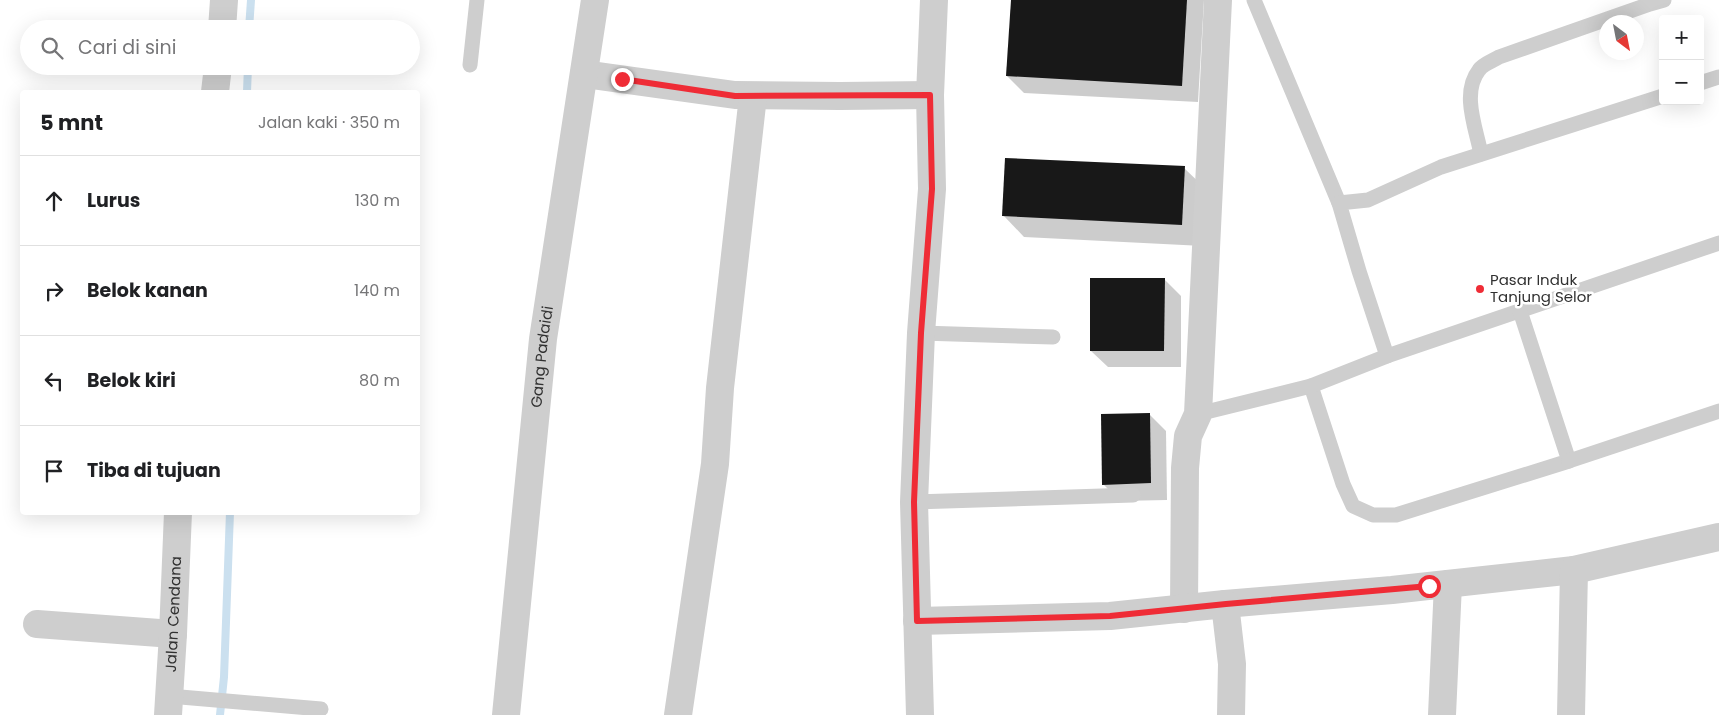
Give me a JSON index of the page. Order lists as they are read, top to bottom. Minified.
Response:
{"streets":{"street":["Gang Padaidi","Jalan Cendana"]},"places":["Pasar Induk Tanjung Selor"],"north":"bottom right","page":{"map_buttons":["+","−"],"search":"Cari di sini","heading":["5 mnt","Jalan kaki · 350 m"],"list":[["Lurus","130 m"],["Belok kanan","140 m"],["Belok kiri","80 m"],"Tiba di tujuan"]}}
